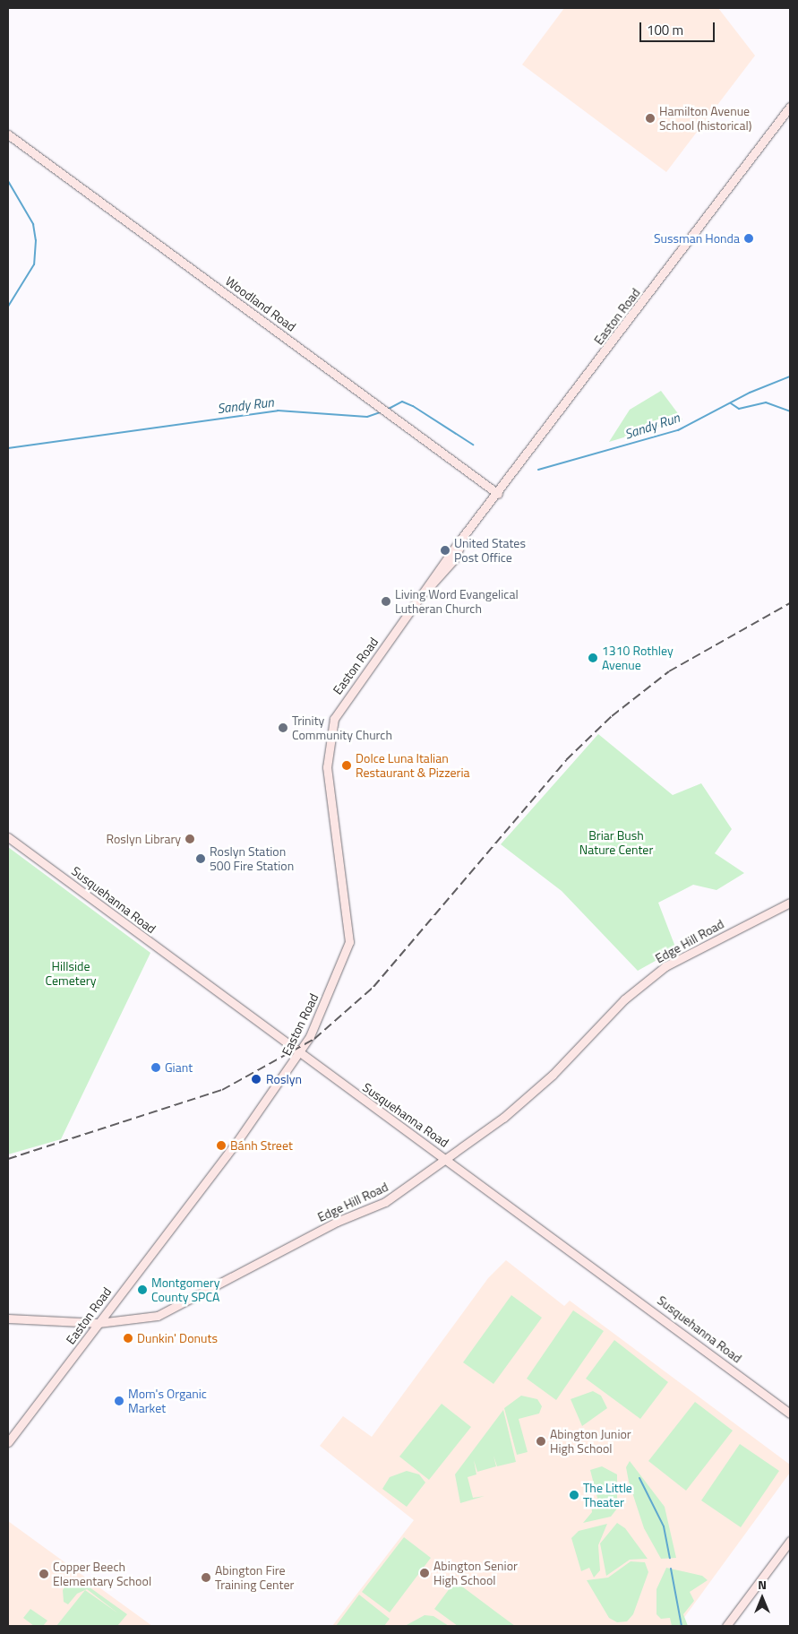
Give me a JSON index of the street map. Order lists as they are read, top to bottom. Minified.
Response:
{"streets":{"main road":["Woodland Road","Easton Road","Susquehanna Road","Edge Hill Road"]},"crossings":[["Woodland Road","Easton Road"],["Easton Road","Susquehanna Road"],["Easton Road","Edge Hill Road"],["Susquehanna Road","Edge Hill Road"]],"water":["Sandy Run"],"parks":["Briar Bush Nature Center","Hillside Cemetery"],"places":["Hamilton Avenue School (historical)","Sussman Honda","United States Post Office","Living Word Evangelical Lutheran Church","1310 Rothley Avenue","Trinity Community Church","Dolce Luna Italian Restaurant & Pizzeria","Roslyn Library","Roslyn Station 500 Fire Station","Giant","Roslyn","Bánh Street","Montgomery County SPCA","Dunkin' Donuts","Mom's Organic Market","Abington Junior High School","The Little Theater","Abington Senior High School","Copper Beech Elementary School","Abington Fire Training Center"],"scale_bar":"100 m","north":"top"}
